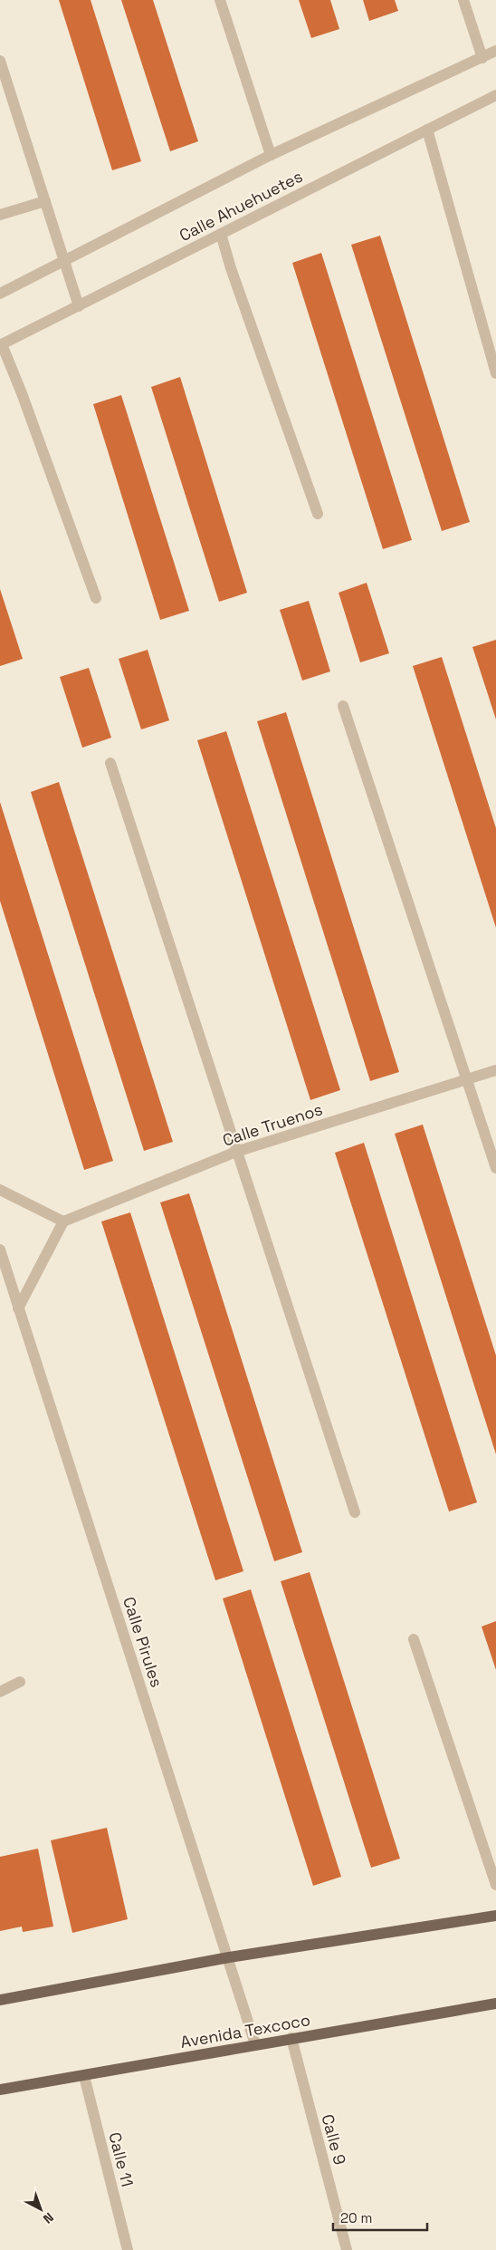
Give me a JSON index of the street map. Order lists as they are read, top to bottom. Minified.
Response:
{"streets":{"main road":["Avenida Texcoco"],"street":["Calle Ahuehuetes","Calle Truenos","Calle Pirules","Calle 9","Calle 11"]},"crossings":[["Calle Pirules","Avenida Texcoco"],["Avenida Texcoco","Calle 9"],["Avenida Texcoco","Calle 11"]],"scale_bar":"20 m","north":"bottom right"}
